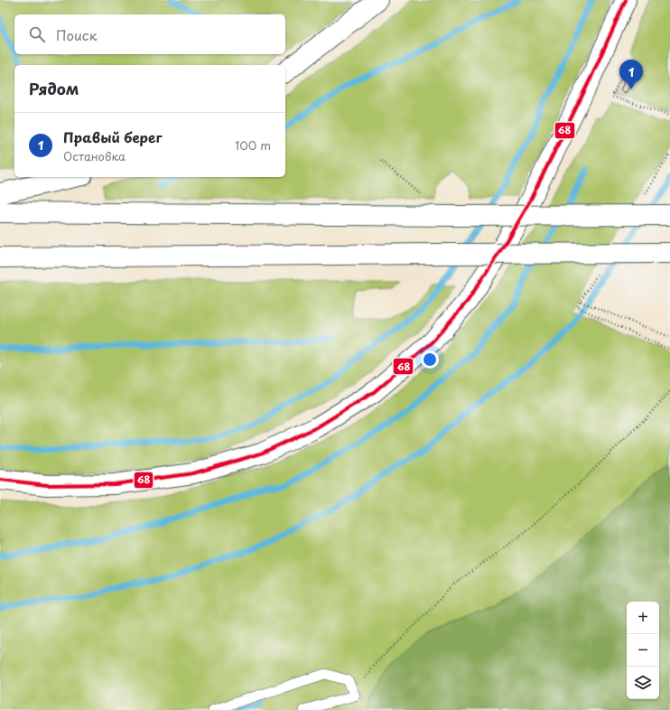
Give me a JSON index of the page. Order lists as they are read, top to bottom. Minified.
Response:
{"lines":["transit line 68"],"page":{"search":"Поиск","pins":"1","heading":"Рядом","list":[{"mark":"1","name":"Правый берег","note":"Остановка","value":"100 m"}],"map_buttons":["+","−"]}}
